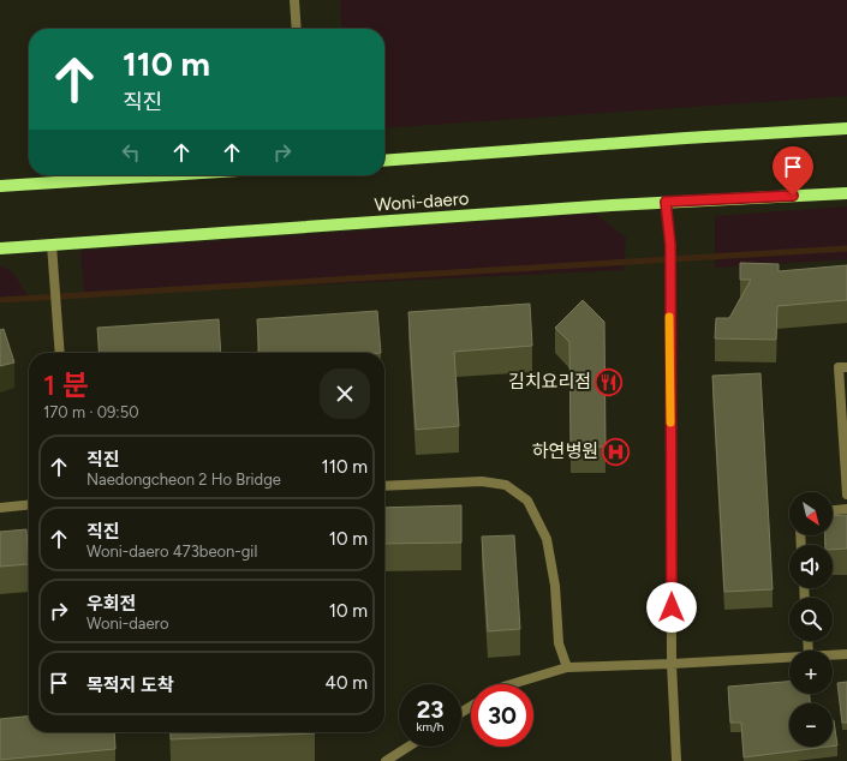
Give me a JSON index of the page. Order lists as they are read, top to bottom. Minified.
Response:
{"streets":{"main road":["Woni-daero"]},"places":{"restaurant":["김치요리점"],"hospital":["하연병원"]},"north":"bottom right","page":{"turn":["110 m","직진"],"heading":["1 분","170 m · 09:50"],"list":[{"name":"직진","note":"Naedongcheon 2 Ho Bridge","value":"110 m"},{"name":"직진","note":"Woni-daero 473beon-gil","value":"10 m"},{"name":"우회전","note":"Woni-daero","value":"10 m"},{"name":"목적지 도착","value":"40 m"}],"map_buttons":["+","−"],"speed":"23 km/h","limit":"30"}}
